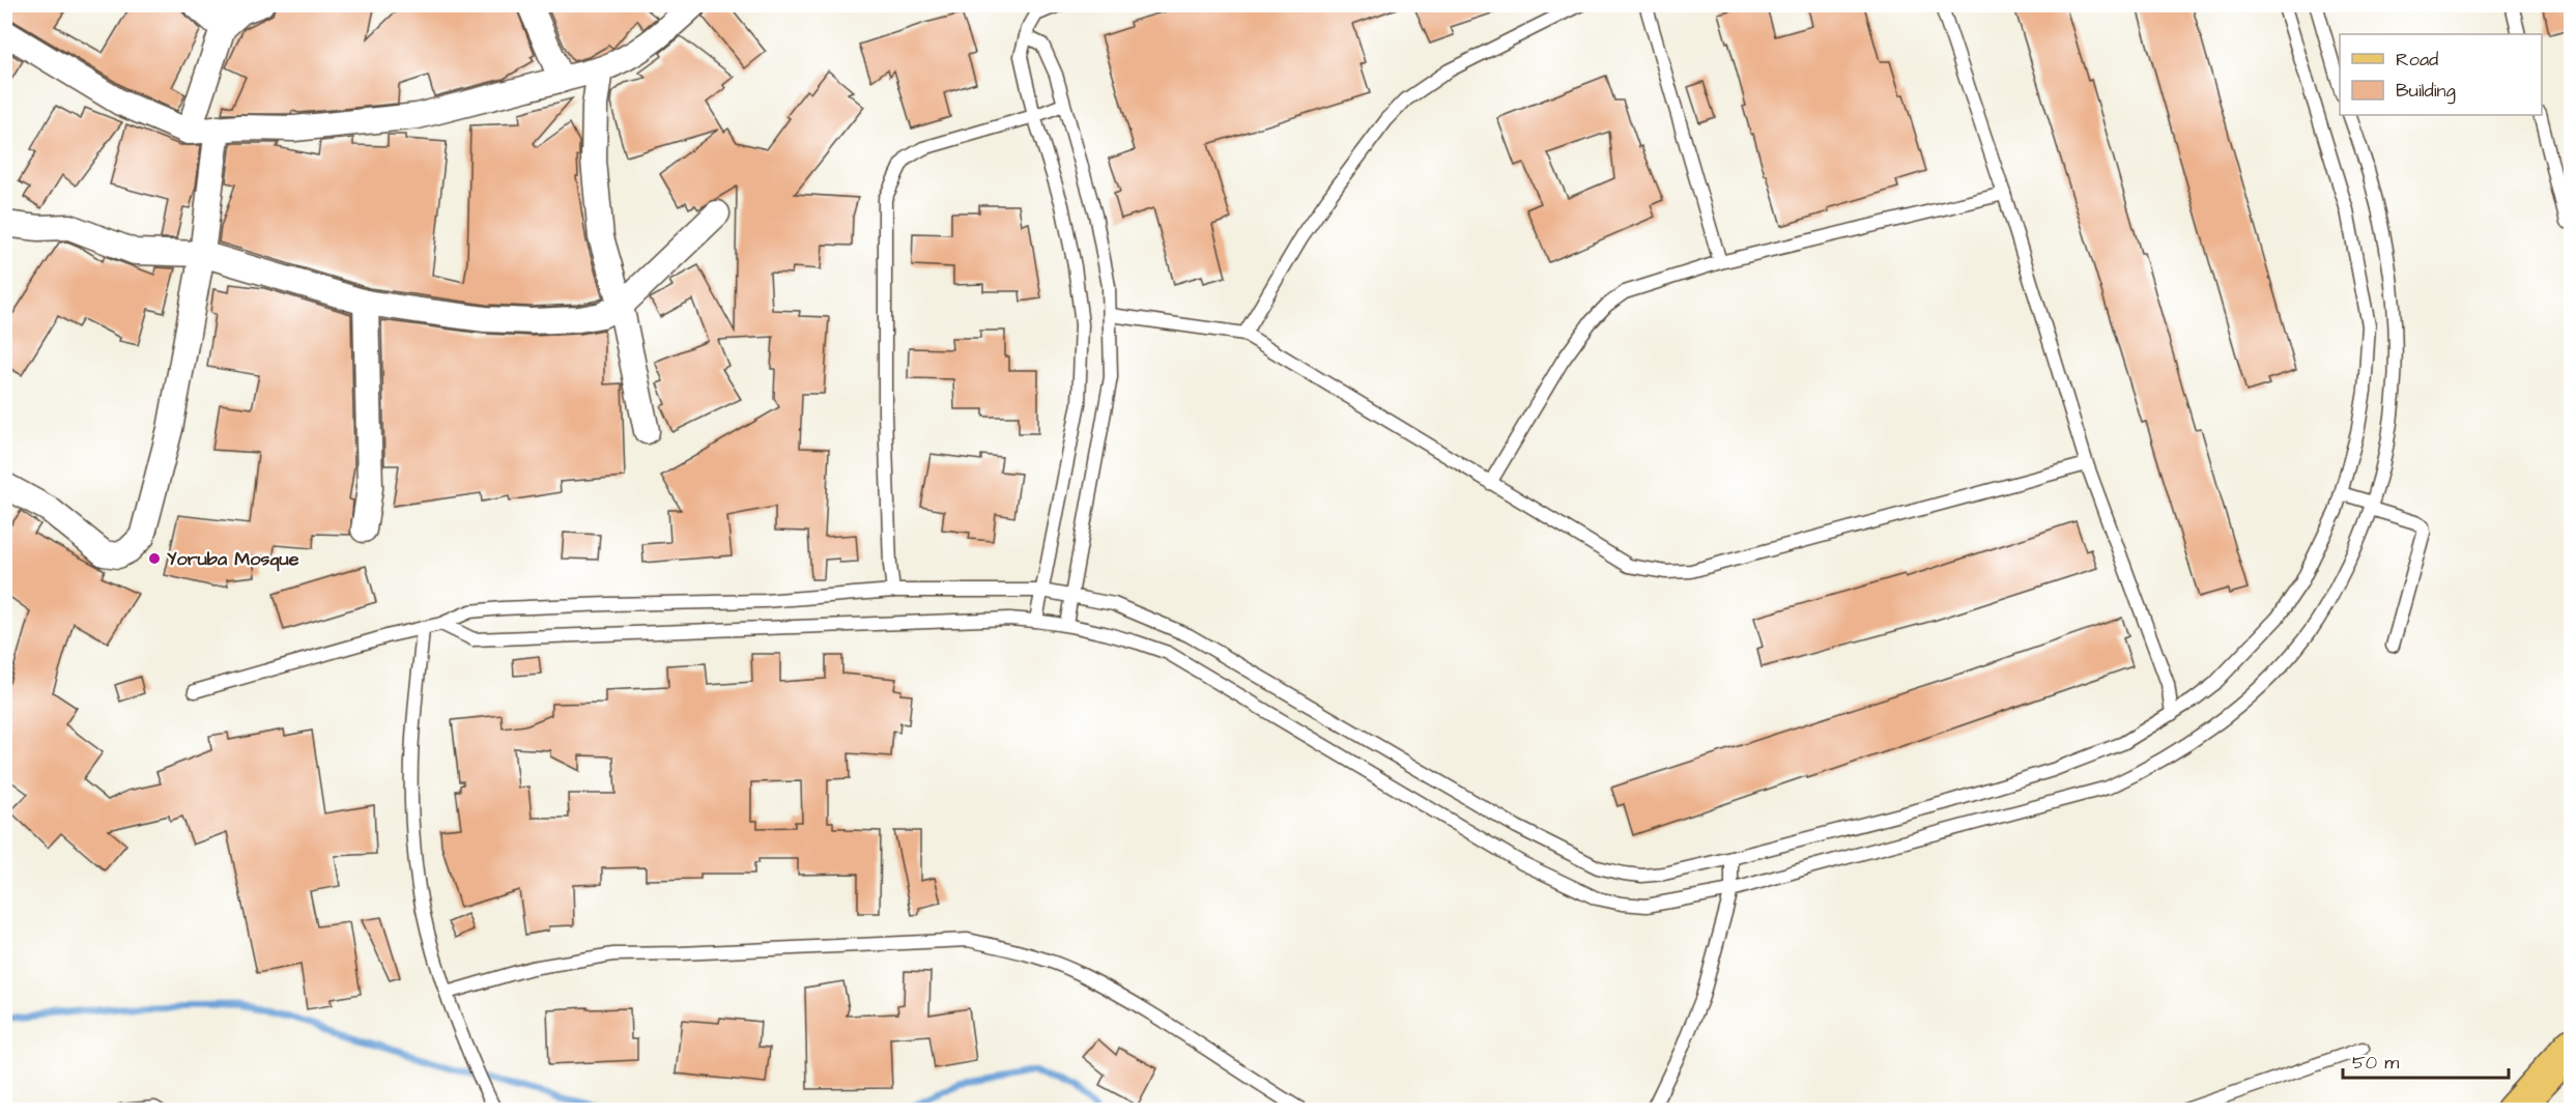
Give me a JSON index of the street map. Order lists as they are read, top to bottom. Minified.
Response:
{"places":["Yoruba Mosque"],"legend":["Road","Building"],"scale_bar":"50 m"}
